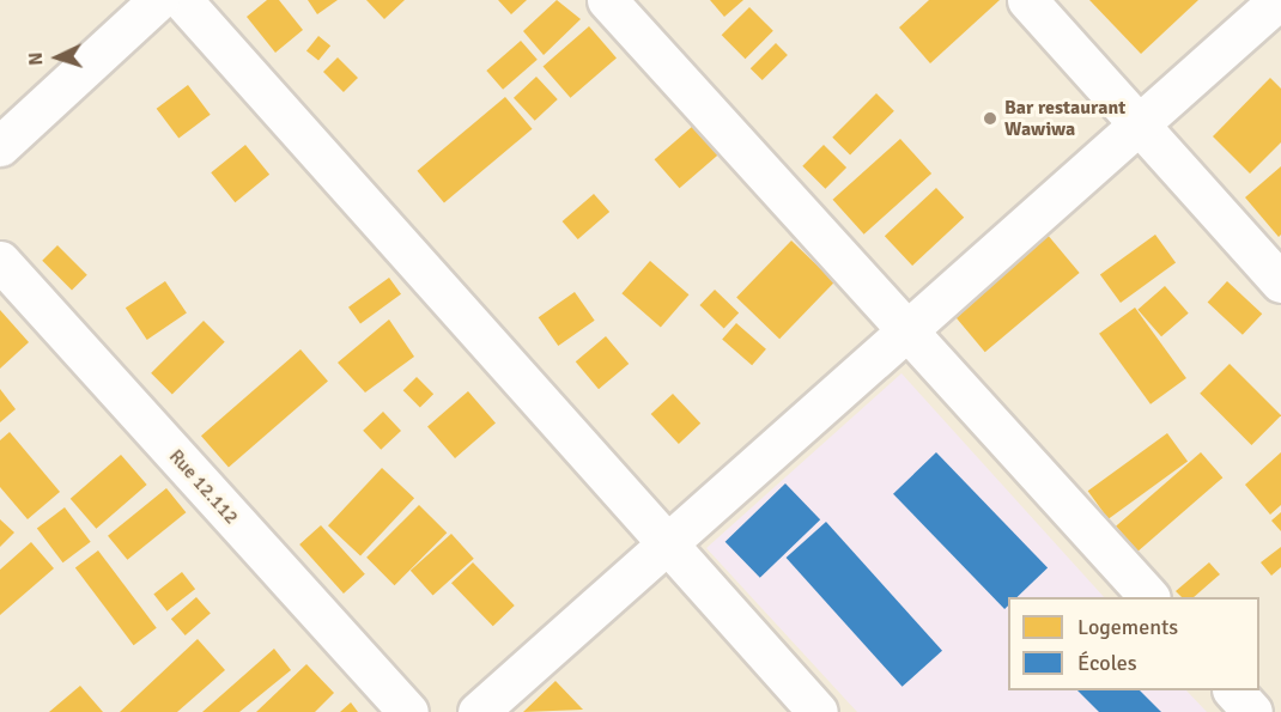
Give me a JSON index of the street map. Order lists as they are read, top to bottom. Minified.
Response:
{"streets":{"street":["Rue 12.112"]},"places":["Bar restaurant Wawiwa"],"legend":["Logements","Écoles"],"north":"left"}
